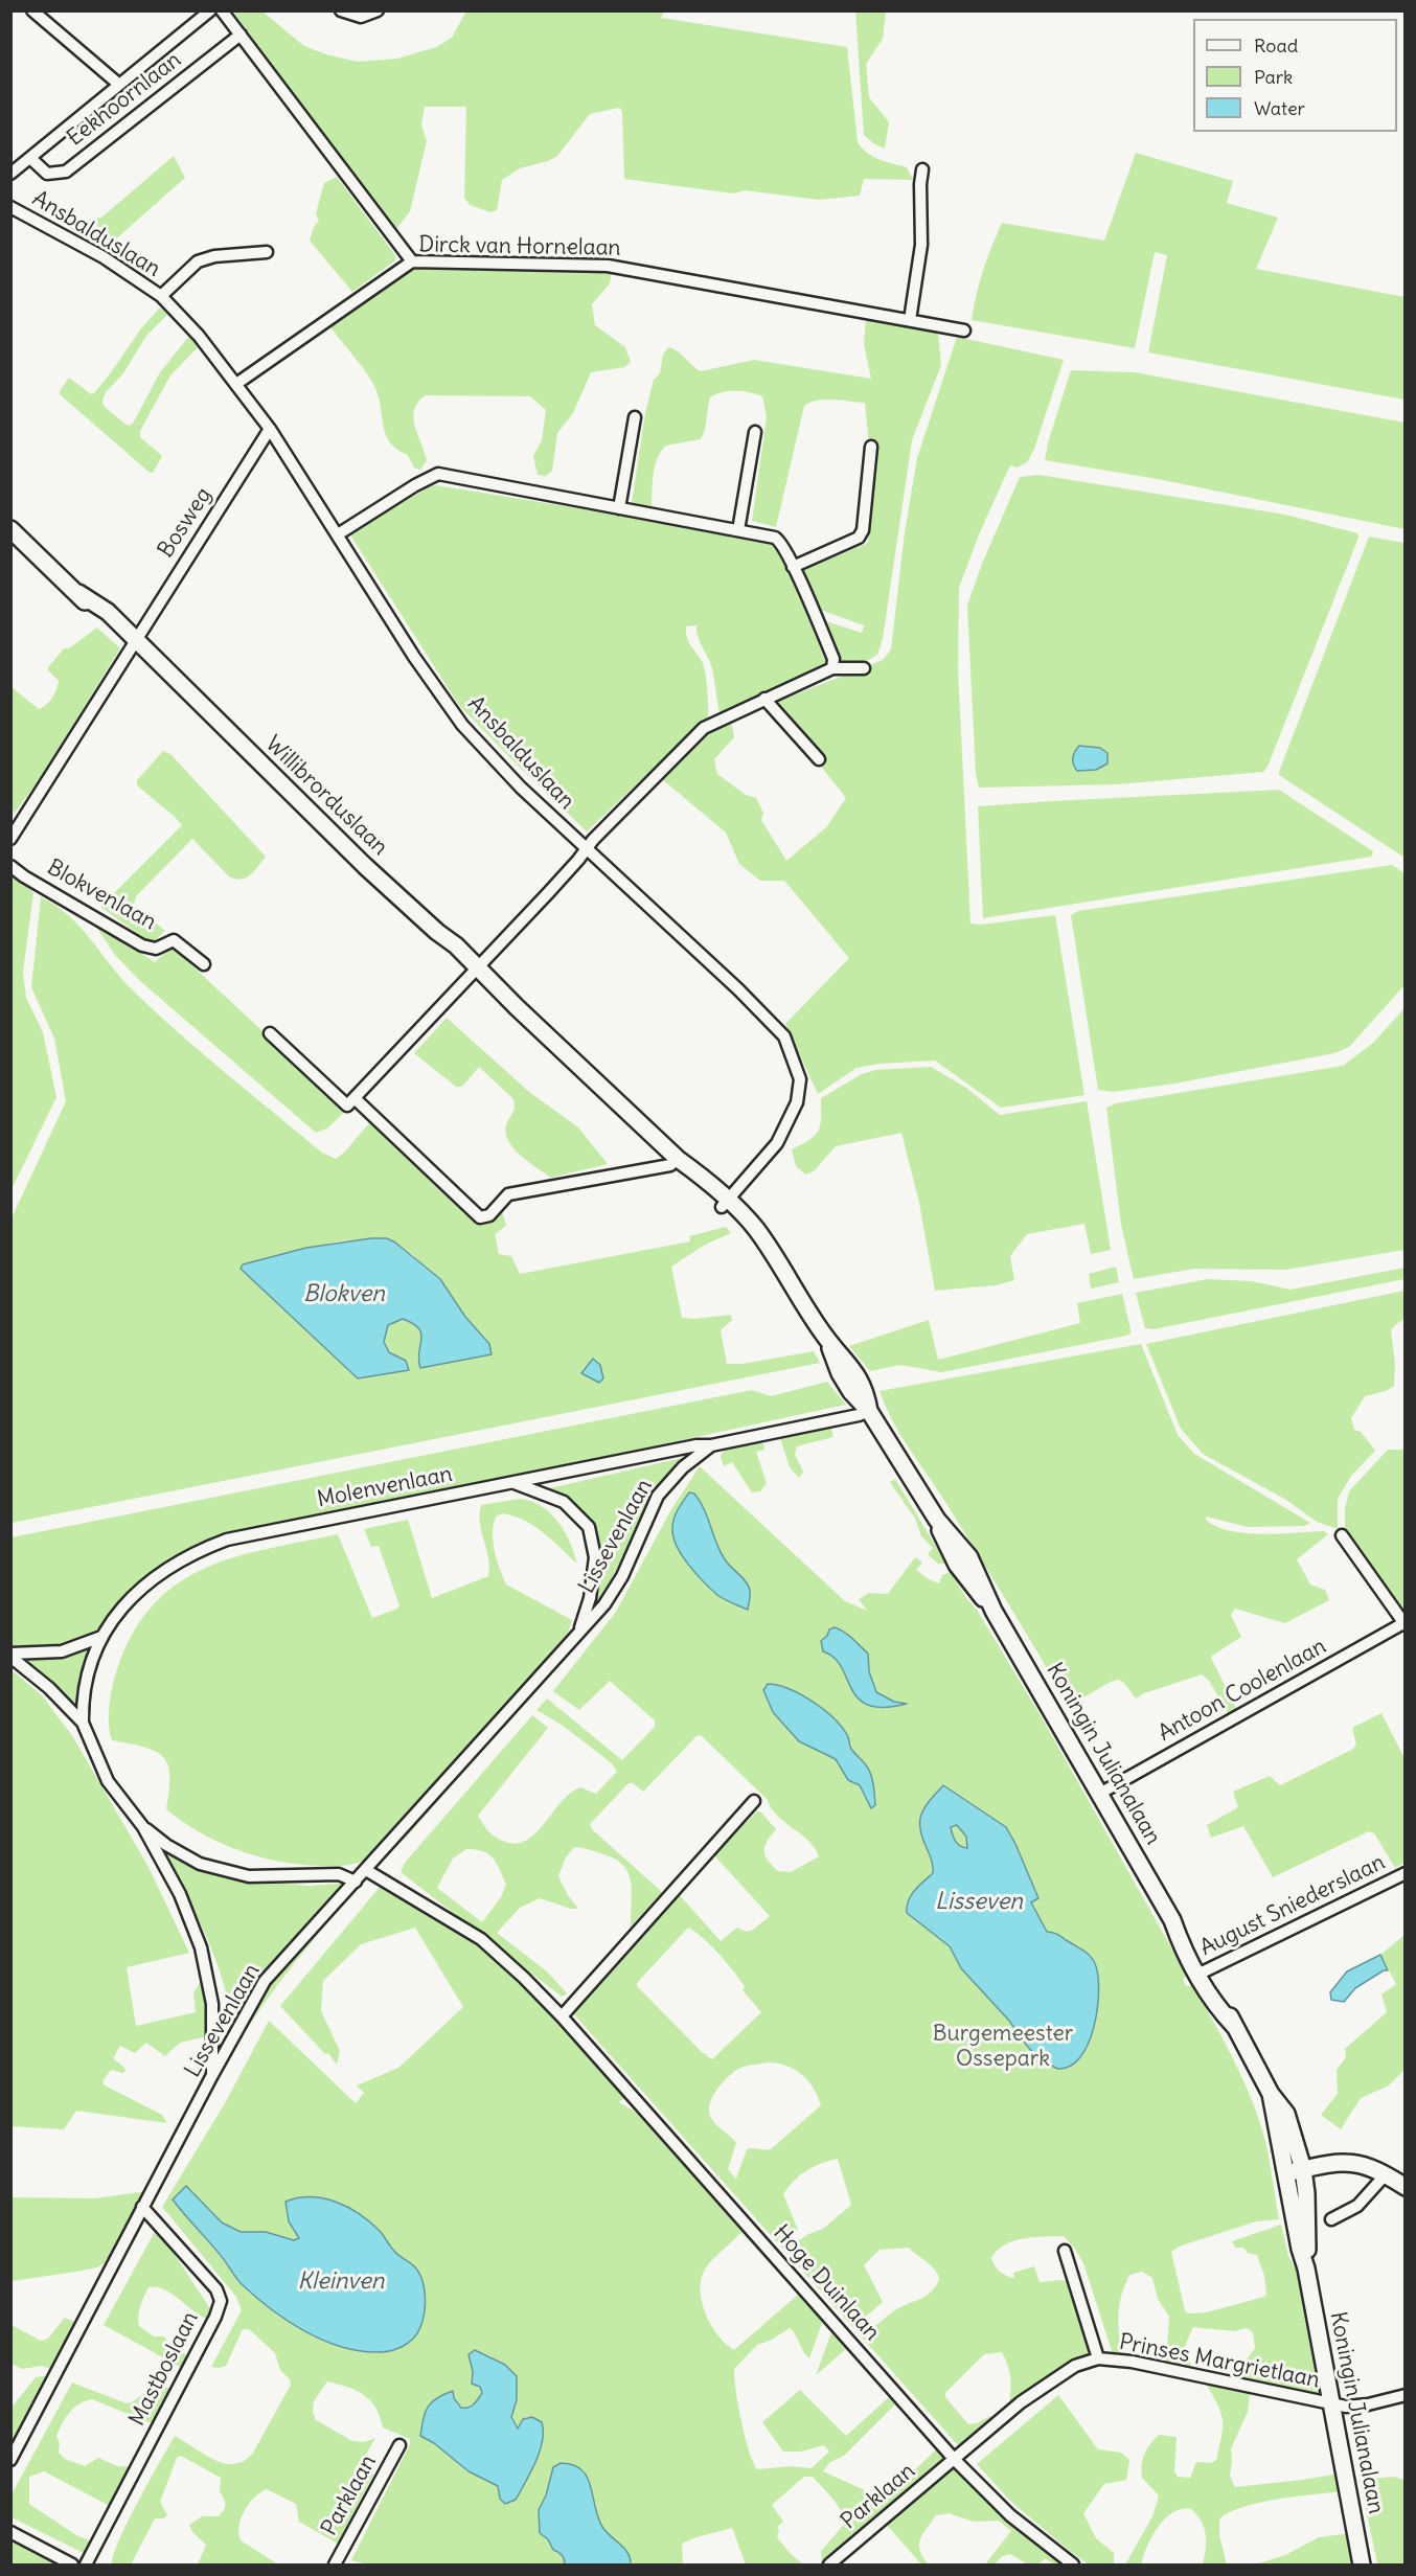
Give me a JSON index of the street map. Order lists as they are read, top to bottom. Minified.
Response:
{"streets":{"main road":["Willibrorduslaan","Koningin Julianalaan"],"street":["Eekhoornlaan","Ansbalduslaan","Dirck van Hornelaan","Bosweg","Blokvenlaan","Molenvenlaan","Lissevenlaan","Antoon Coolenlaan","August Sniederslaan","Hoge Duinlaan","Prinses Margrietlaan","Mastboslaan","Parklaan"]},"crossings":[["Ansbalduslaan","Dirck van Hornelaan"],["Ansbalduslaan","Bosweg"],["Ansbalduslaan","Willibrorduslaan"],["Bosweg","Willibrorduslaan"],["Willibrorduslaan","Lissevenlaan"],["Willibrorduslaan","Koningin Julianalaan"],["Molenvenlaan","Lissevenlaan"],["Lissevenlaan","Koningin Julianalaan"],["Lissevenlaan","Hoge Duinlaan"],["Lissevenlaan","Mastboslaan"],["Antoon Coolenlaan","Koningin Julianalaan"],["Koningin Julianalaan","August Sniederslaan"],["Koningin Julianalaan","Prinses Margrietlaan"],["Hoge Duinlaan","Prinses Margrietlaan"],["Hoge Duinlaan","Parklaan"],["Prinses Margrietlaan","Parklaan"]],"water":["Blokven","Lisseven","Kleinven"],"parks":["Burgemeester Ossepark"],"legend":["Road","Park","Water"]}
